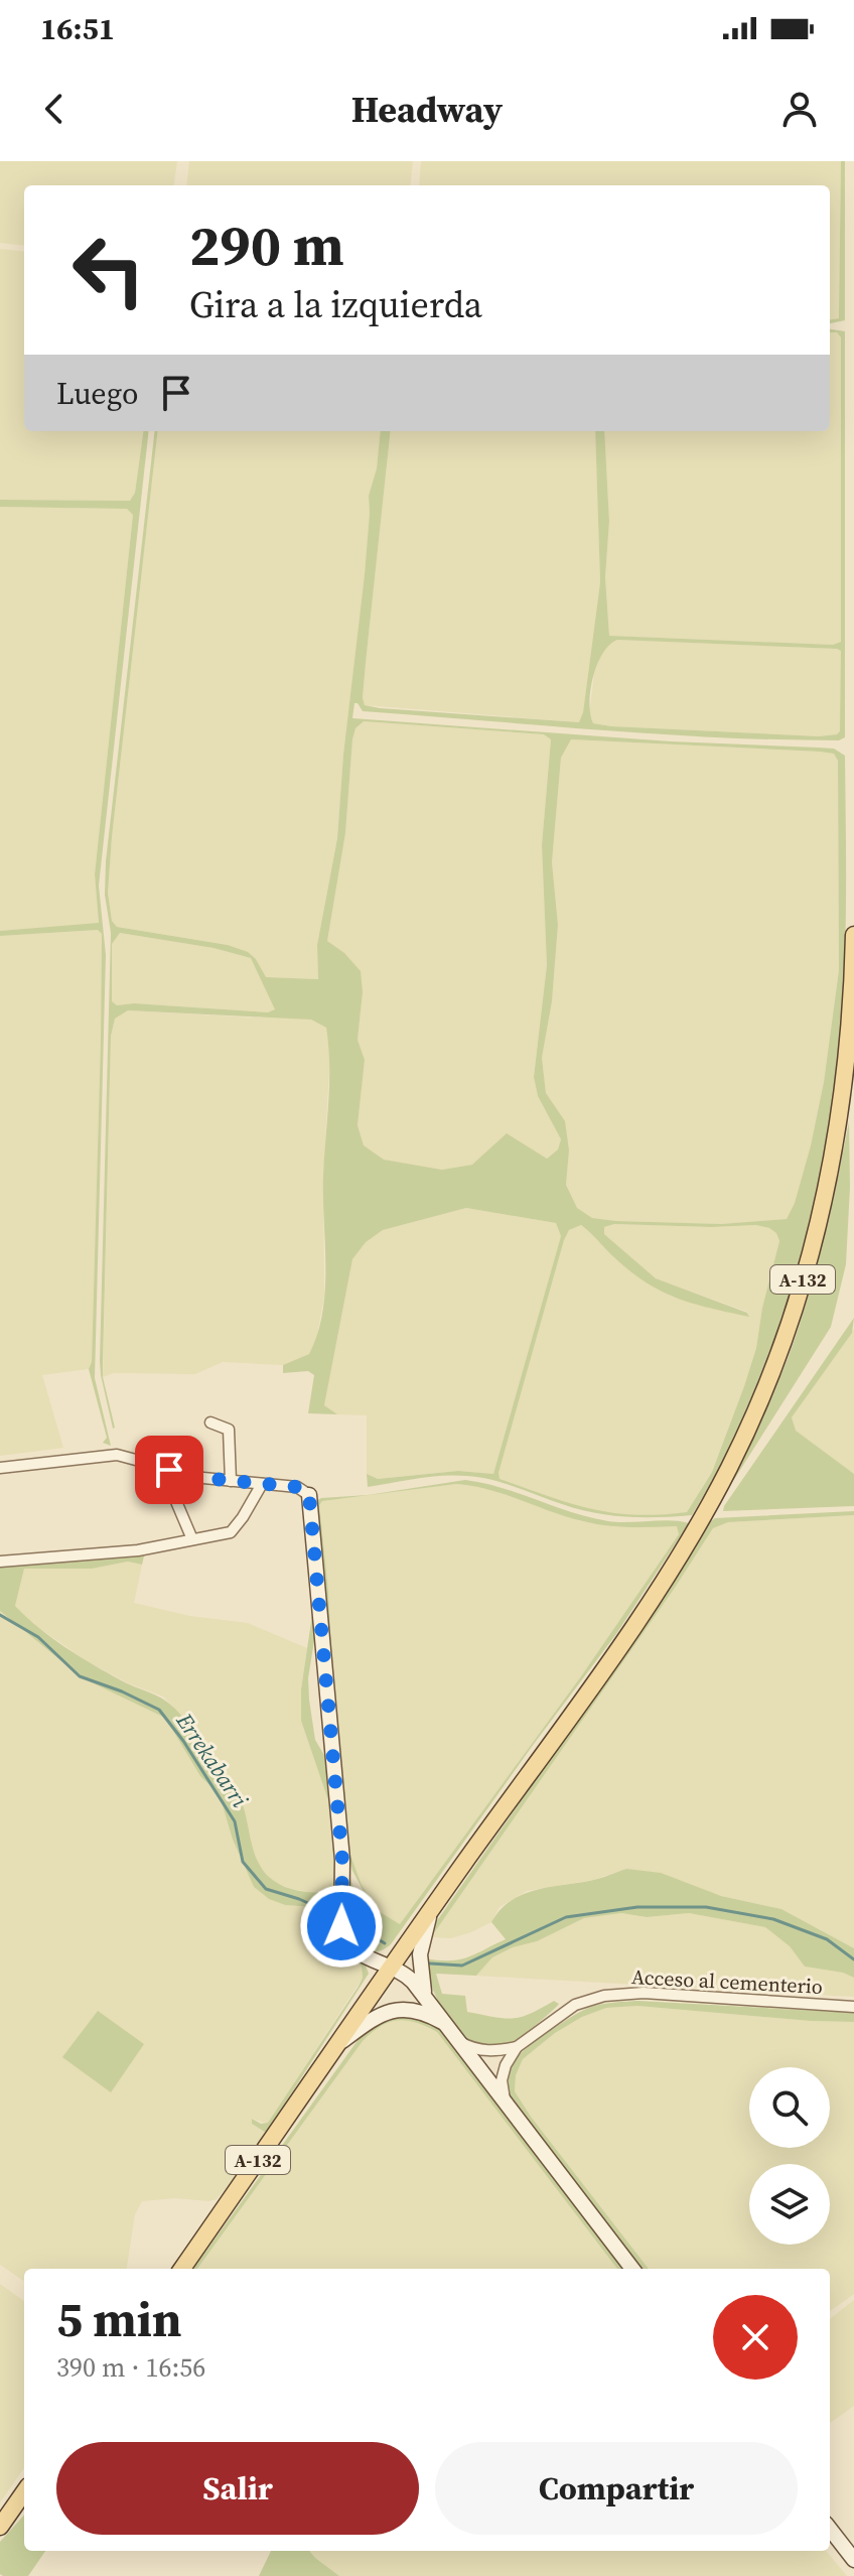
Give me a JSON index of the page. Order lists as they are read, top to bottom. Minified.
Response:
{"streets":{"main road":["A-132"],"street":["Acceso al cementerio"]},"water":["Errekabarri"],"page":{"status":"16:51","header":"Headway","turn":["290 m","Gira a la izquierda"],"then":"Luego","heading":["5 min","390 m · 16:56"],"buttons":["Salir","Compartir"]}}
